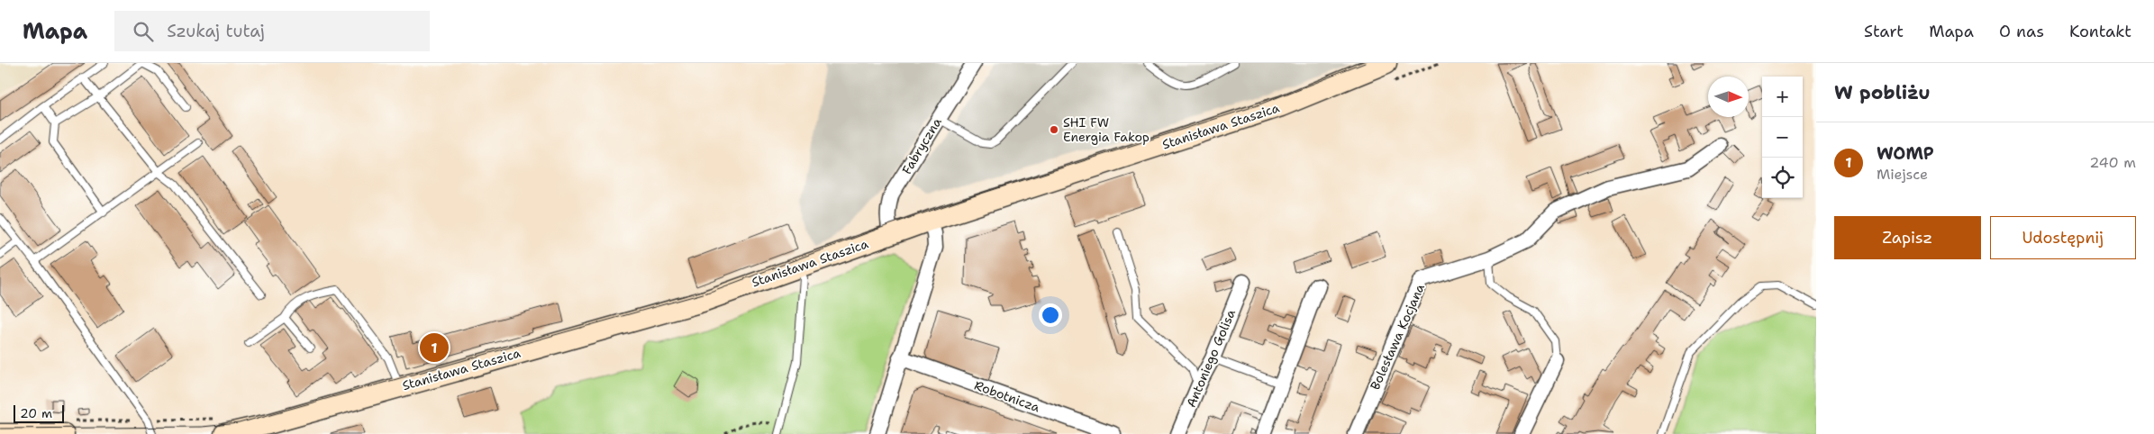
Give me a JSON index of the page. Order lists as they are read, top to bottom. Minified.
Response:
{"streets":{"street":["Stanisława Staszica","Fabryczna","Bolesława Kocjana","Antoniego Golisa","Robotnicza"]},"crossings":[["Stanisława Staszica","Fabryczna"]],"places":["SHI FW Energia Fakop"],"scale_bar":"20 m","north":"right","page":{"header":"Mapa","search":"Szukaj tutaj","nav":["Start","Mapa","O nas","Kontakt"],"heading":"W pobliżu","map_buttons":["+","−"],"list":[{"mark":"1","name":"WOMP","note":"Miejsce","value":"240 m"}],"buttons":["Zapisz","Udostępnij"],"pins":"1","scale":"20 m"}}
